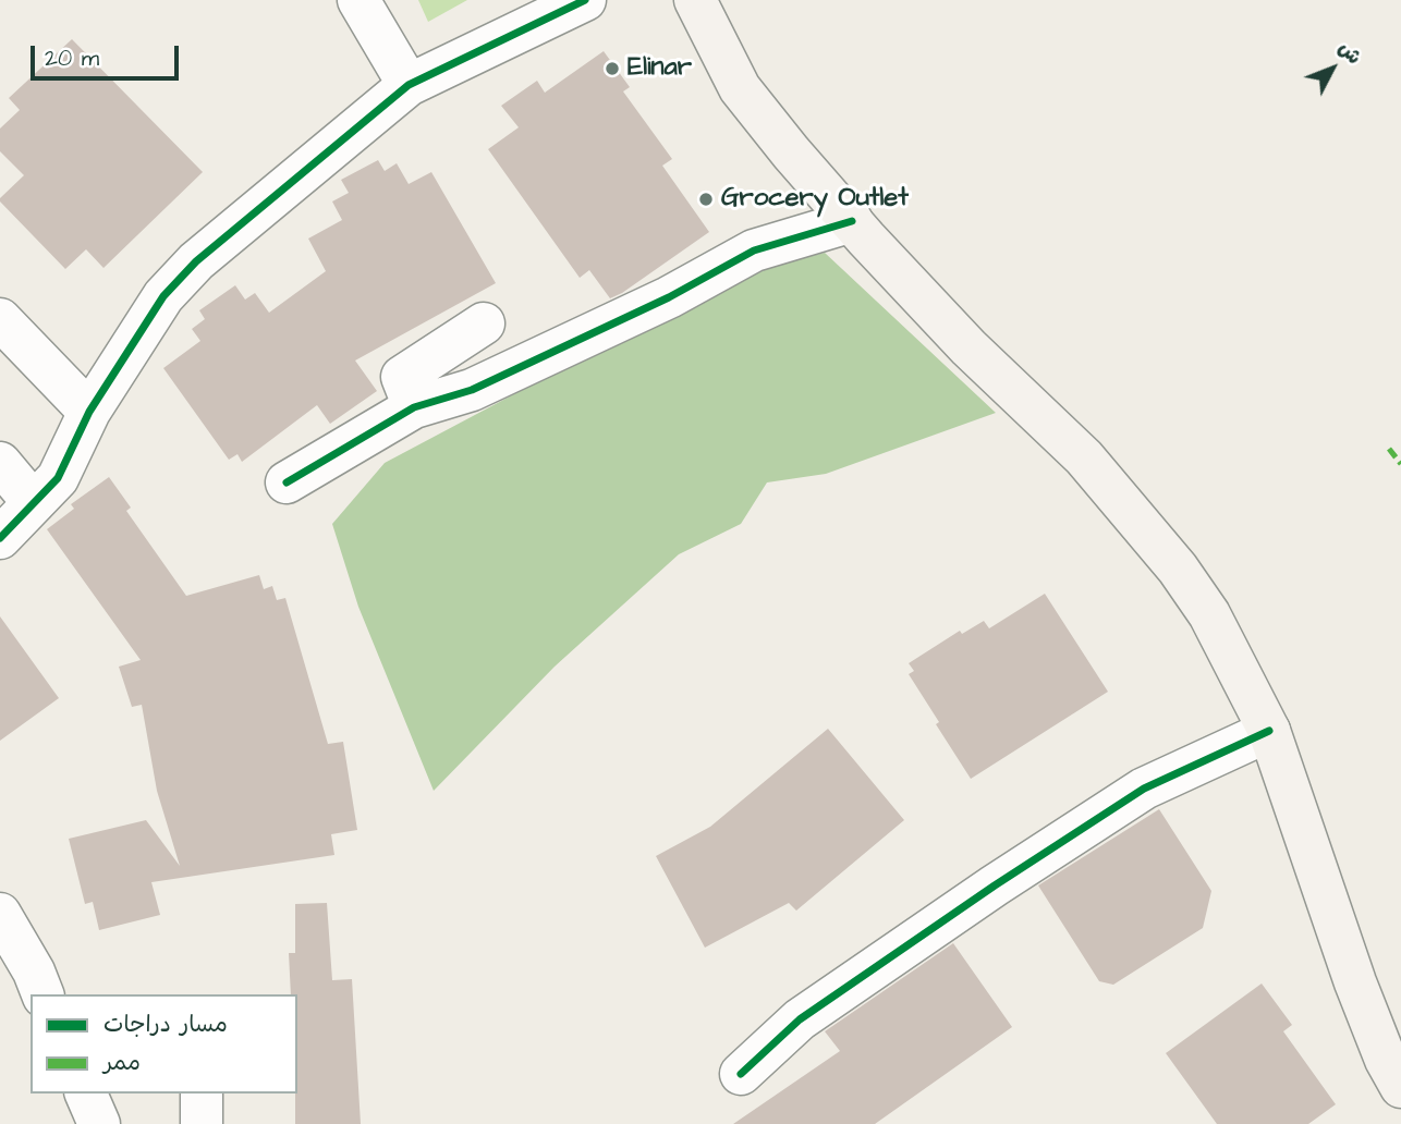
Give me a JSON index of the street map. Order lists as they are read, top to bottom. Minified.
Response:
{"places":["Elinar","Grocery Outlet"],"legend":["مسار دراجات","ممر"],"scale_bar":"20 m","north":"top right"}
